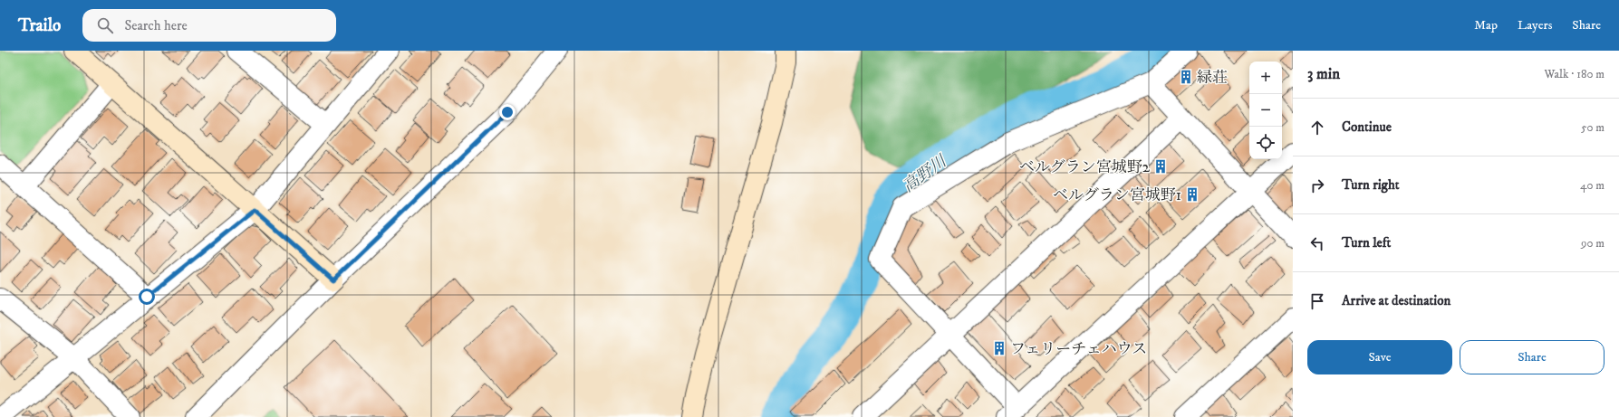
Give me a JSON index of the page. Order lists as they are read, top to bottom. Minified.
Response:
{"water":["高野川"],"places":{"building":["緑荘","ベルグラン宮城野2","ベルグラン宮城野1","フェリーチェハウス"]},"page":{"header":"Trailo","search":"Search here","nav":["Map","Layers","Share"],"heading":["3 min","Walk · 180 m"],"map_buttons":["+","−"],"list":[["Continue","50 m"],["Turn right","40 m"],["Turn left","90 m"],"Arrive at destination"],"buttons":["Save","Share"]}}
